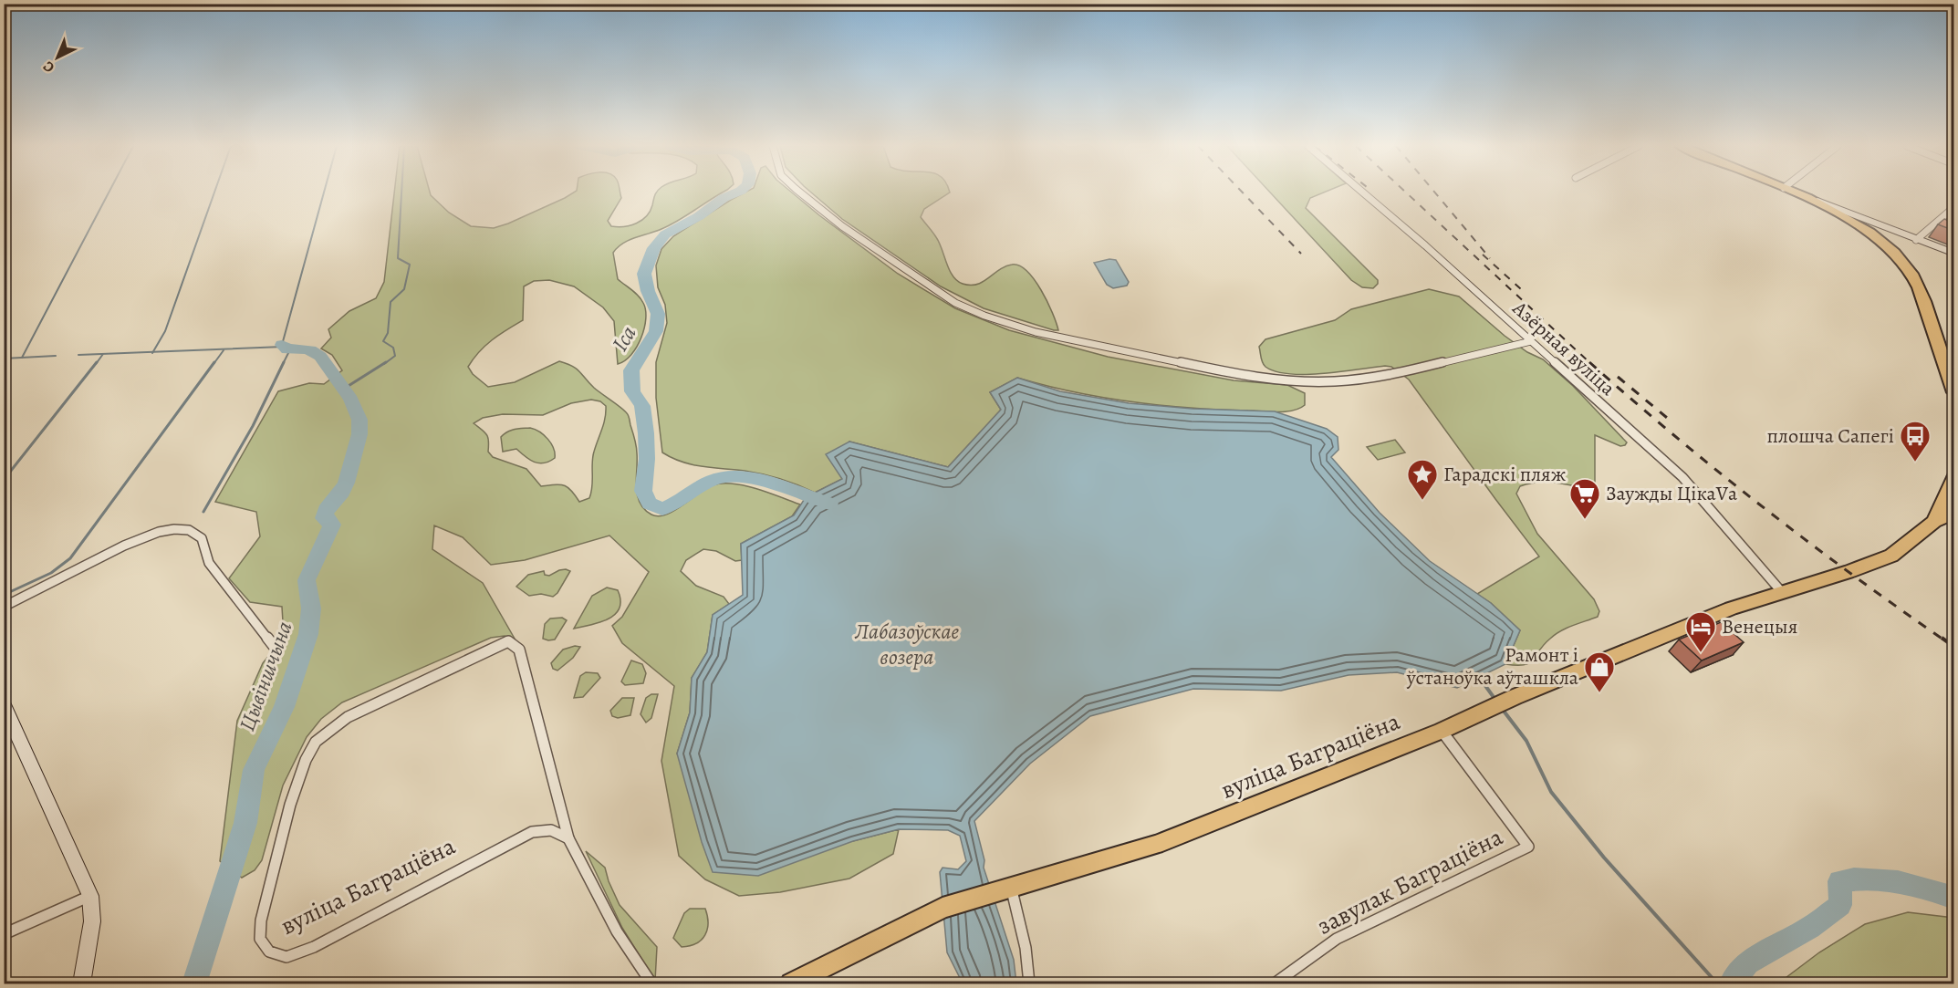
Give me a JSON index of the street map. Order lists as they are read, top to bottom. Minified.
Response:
{"streets":{"highway":["вуліца Баграціёна"],"street":["Азёрная вуліца","завулак Баграціёна"]},"crossings":[["Азёрная вуліца","вуліца Баграціёна"],["вуліца Баграціёна","завулак Баграціёна"]],"water":["Іса","Лабазоўскае возера","Цывіншчына"],"places":{"bus stop":["плошча Сапегі"],"place":["Гарадскі пляж"],"supermarket":["Заужды ЦікаVа"],"hotel":["Венецыя"],"shop":["Рамонт і ўстаноўка аўташкла"]},"north":"bottom left"}
